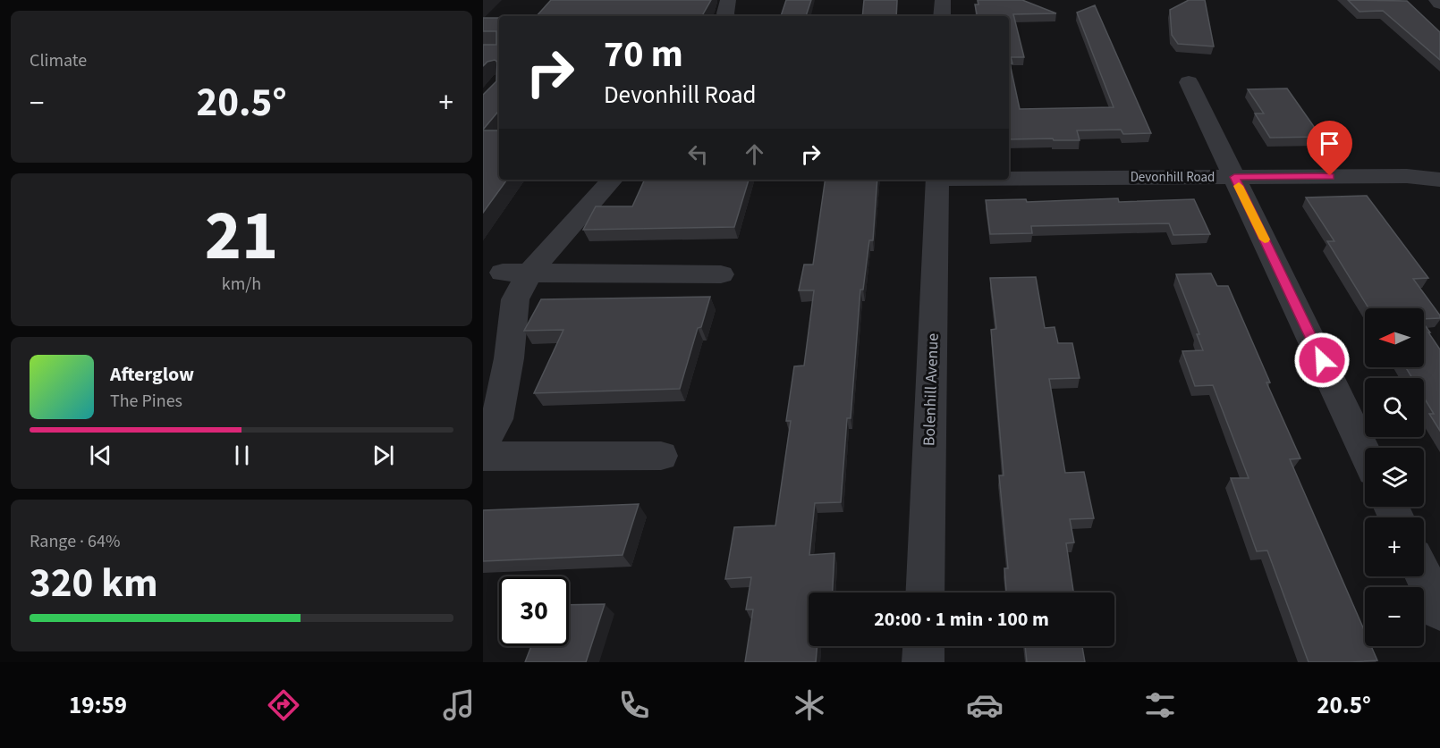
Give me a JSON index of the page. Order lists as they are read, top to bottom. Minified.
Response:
{"streets":{"street":["Devonhill Road","Bolenhill Avenue"]},"north":"left","page":{"tile":["Climate",["21","km/h"],["Range · 64%","320 km"]],"turn":["70 m","Devonhill Road"],"heat":["−","20.5°","+"],"map_buttons":["+","−"],"song":["Afterglow","The Pines"],"limit":"30","trip":"20:00 · 1 min · 100 m","tabs":["19:59","20.5°"]}}
